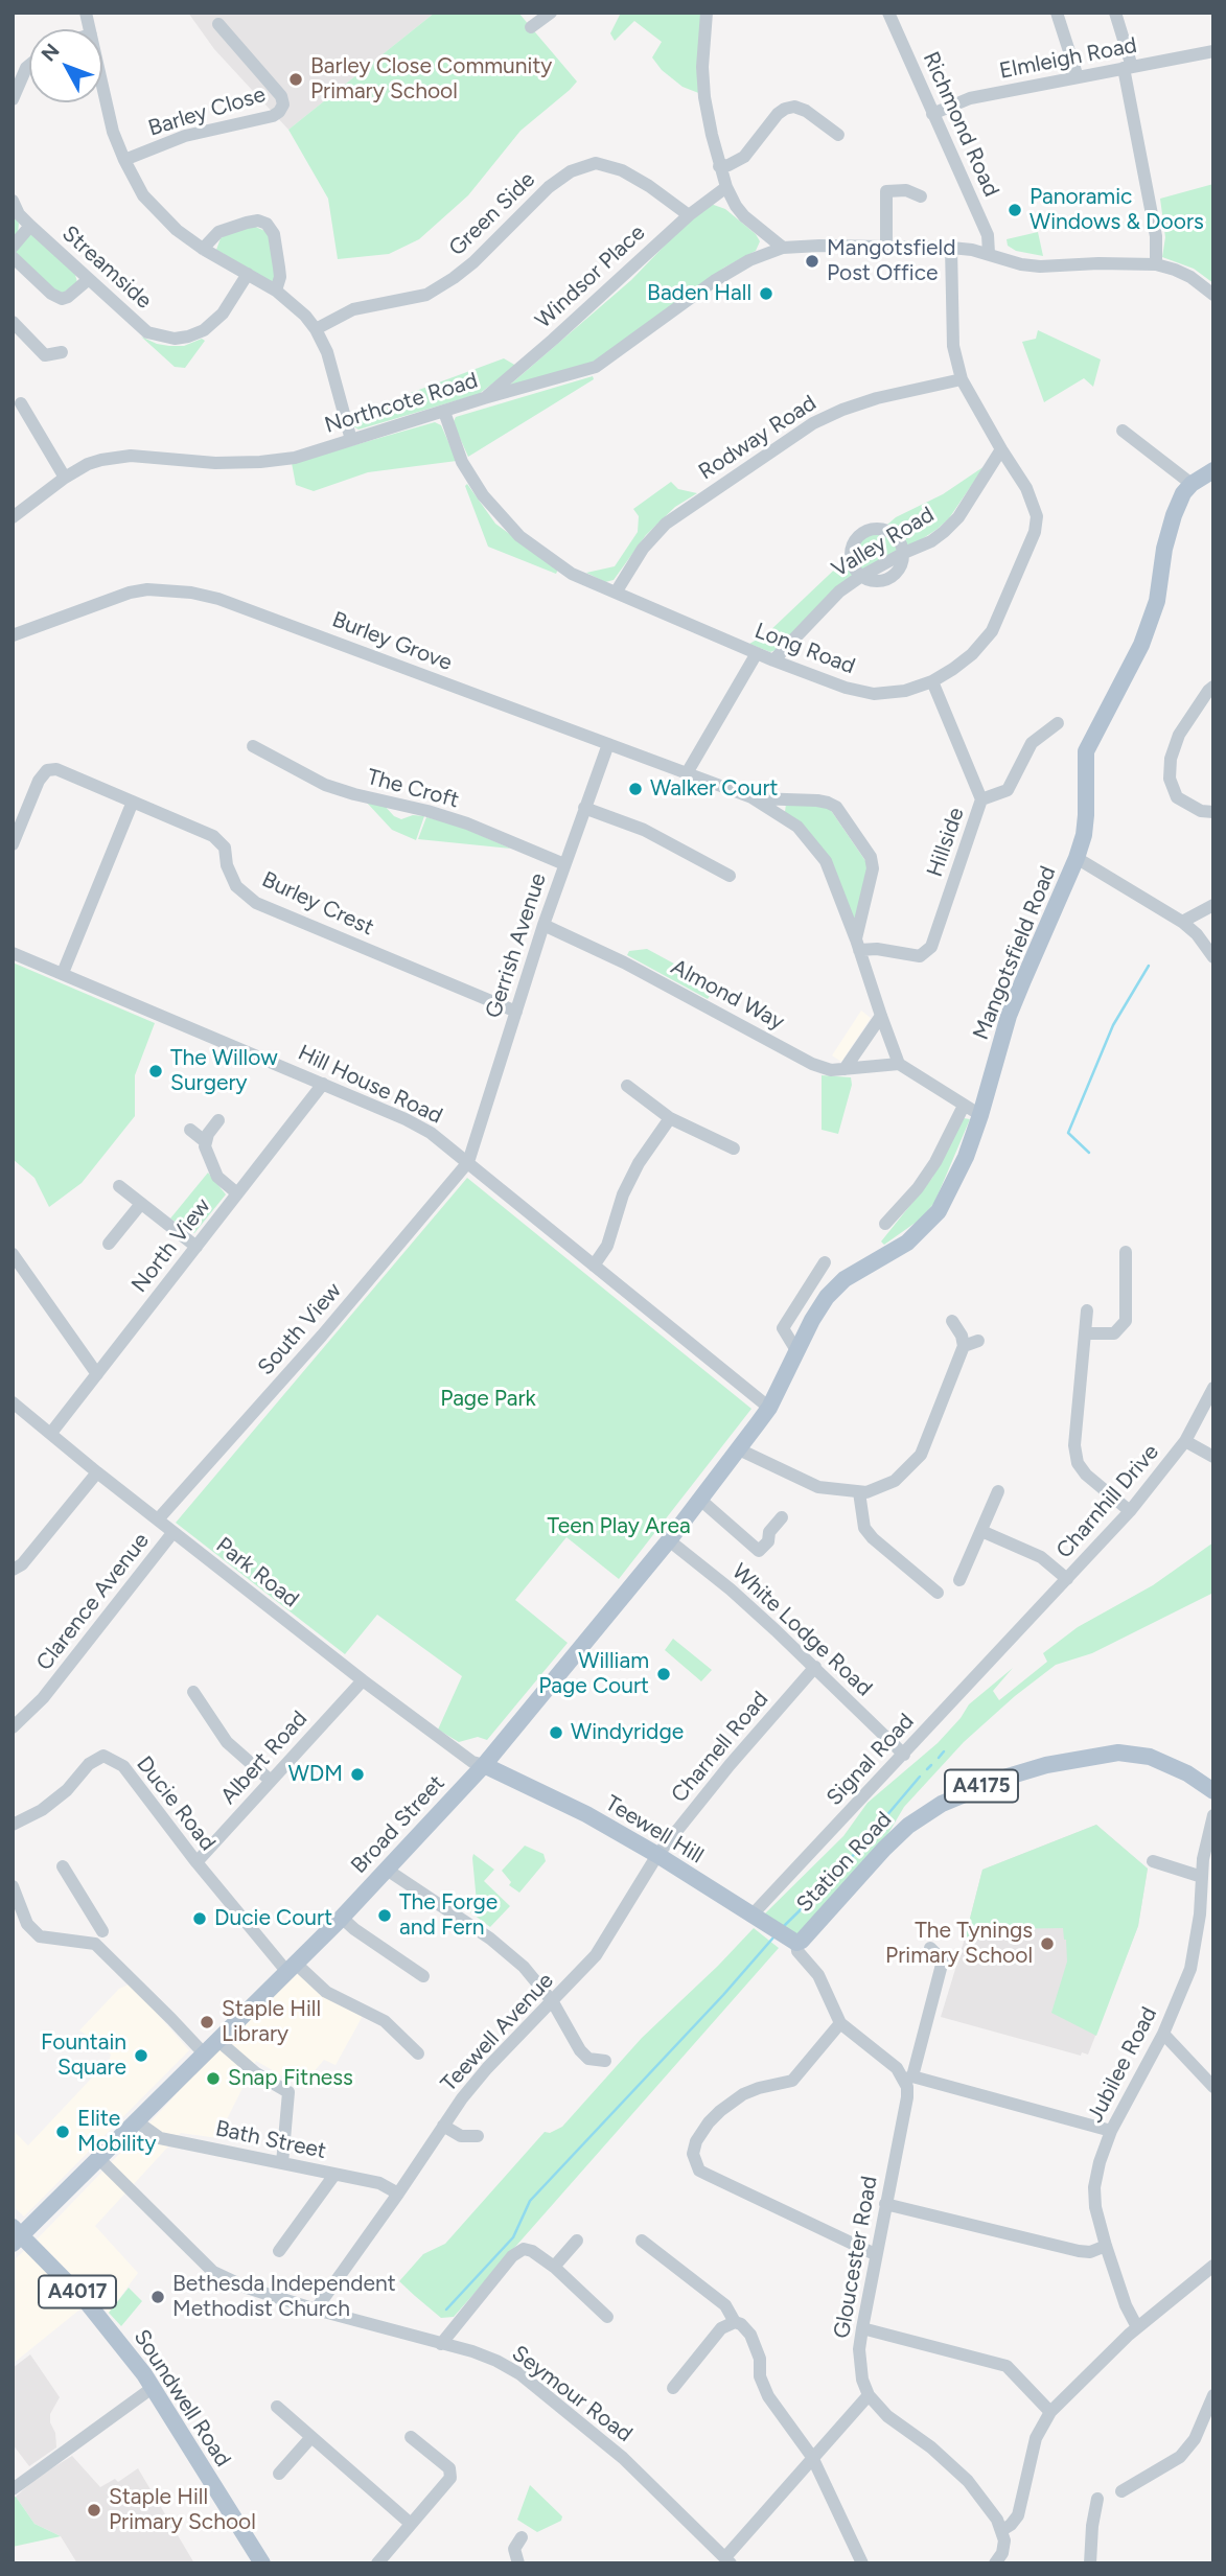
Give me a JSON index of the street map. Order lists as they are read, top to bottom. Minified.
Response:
{"streets":{"main road":["Mangotsfield Road","A4175","Broad Street","Teewell Hill","Station Road","A4017","Soundwell Road"],"street":["Elmleigh Road","Barley Close","Richmond Road","Green Side","Streamside","Windsor Place","Northcote Road","Rodway Road","Valley Road","Burley Grove","Long Road","The Croft","Hillside","Burley Crest","Gerrish Avenue","Almond Way","Hill House Road","North View","South View","Charnhill Drive","Park Road","Clarence Avenue","White Lodge Road","Charnell Road","Albert Road","Signal Road","Ducie Road","Teewell Avenue","Jubilee Road","Bath Street","Gloucester Road","Seymour Road"]},"crossings":[["Elmleigh Road","Richmond Road"],["Green Side","Windsor Place"],["Windsor Place","Northcote Road"],["Northcote Road","Long Road"],["Rodway Road","Long Road"],["Valley Road","Long Road"],["Burley Grove","Hillside"],["Burley Grove","Gerrish Avenue"],["Burley Grove","Almond Way"],["Long Road","Hillside"],["The Croft","Gerrish Avenue"],["Burley Crest","Gerrish Avenue"],["Gerrish Avenue","Almond Way"],["Gerrish Avenue","Hill House Road"],["Gerrish Avenue","South View"],["Mangotsfield Road","Hill House Road"],["Mangotsfield Road","Broad Street"],["Hill House Road","North View"],["Hill House Road","South View"],["Hill House Road","Broad Street"],["North View","Park Road"],["South View","Park Road"],["Charnhill Drive","Signal Road"],["Park Road","Clarence Avenue"],["Park Road","Albert Road"],["Park Road","Broad Street"],["Park Road","Teewell Hill"],["White Lodge Road","Charnell Road"],["White Lodge Road","Signal Road"],["White Lodge Road","Broad Street"],["Charnell Road","Teewell Hill"],["Charnell Road","Teewell Avenue"],["Albert Road","Ducie Road"],["Signal Road","Teewell Hill"],["Ducie Road","Broad Street"],["Broad Street","Teewell Hill"],["Broad Street","Bath Street"],["Broad Street","Seymour Road"],["Broad Street","Soundwell Road"],["Teewell Hill","Station Road"],["Teewell Hill","Teewell Avenue"],["Teewell Avenue","Bath Street"],["Teewell Avenue","Seymour Road"]],"parks":["Page Park","Teen Play Area"],"places":["Barley Close Community Primary School","Panoramic Windows & Doors","Mangotsfield Post Office","Baden Hall","Walker Court","The Willow Surgery","William Page Court","Windyridge","WDM","The Forge and Fern","Ducie Court","The Tynings Primary School","Staple Hill Library","Fountain Square","Snap Fitness","Elite Mobility","Bethesda Independent Methodist Church","Staple Hill Primary School"],"north":"top left"}
